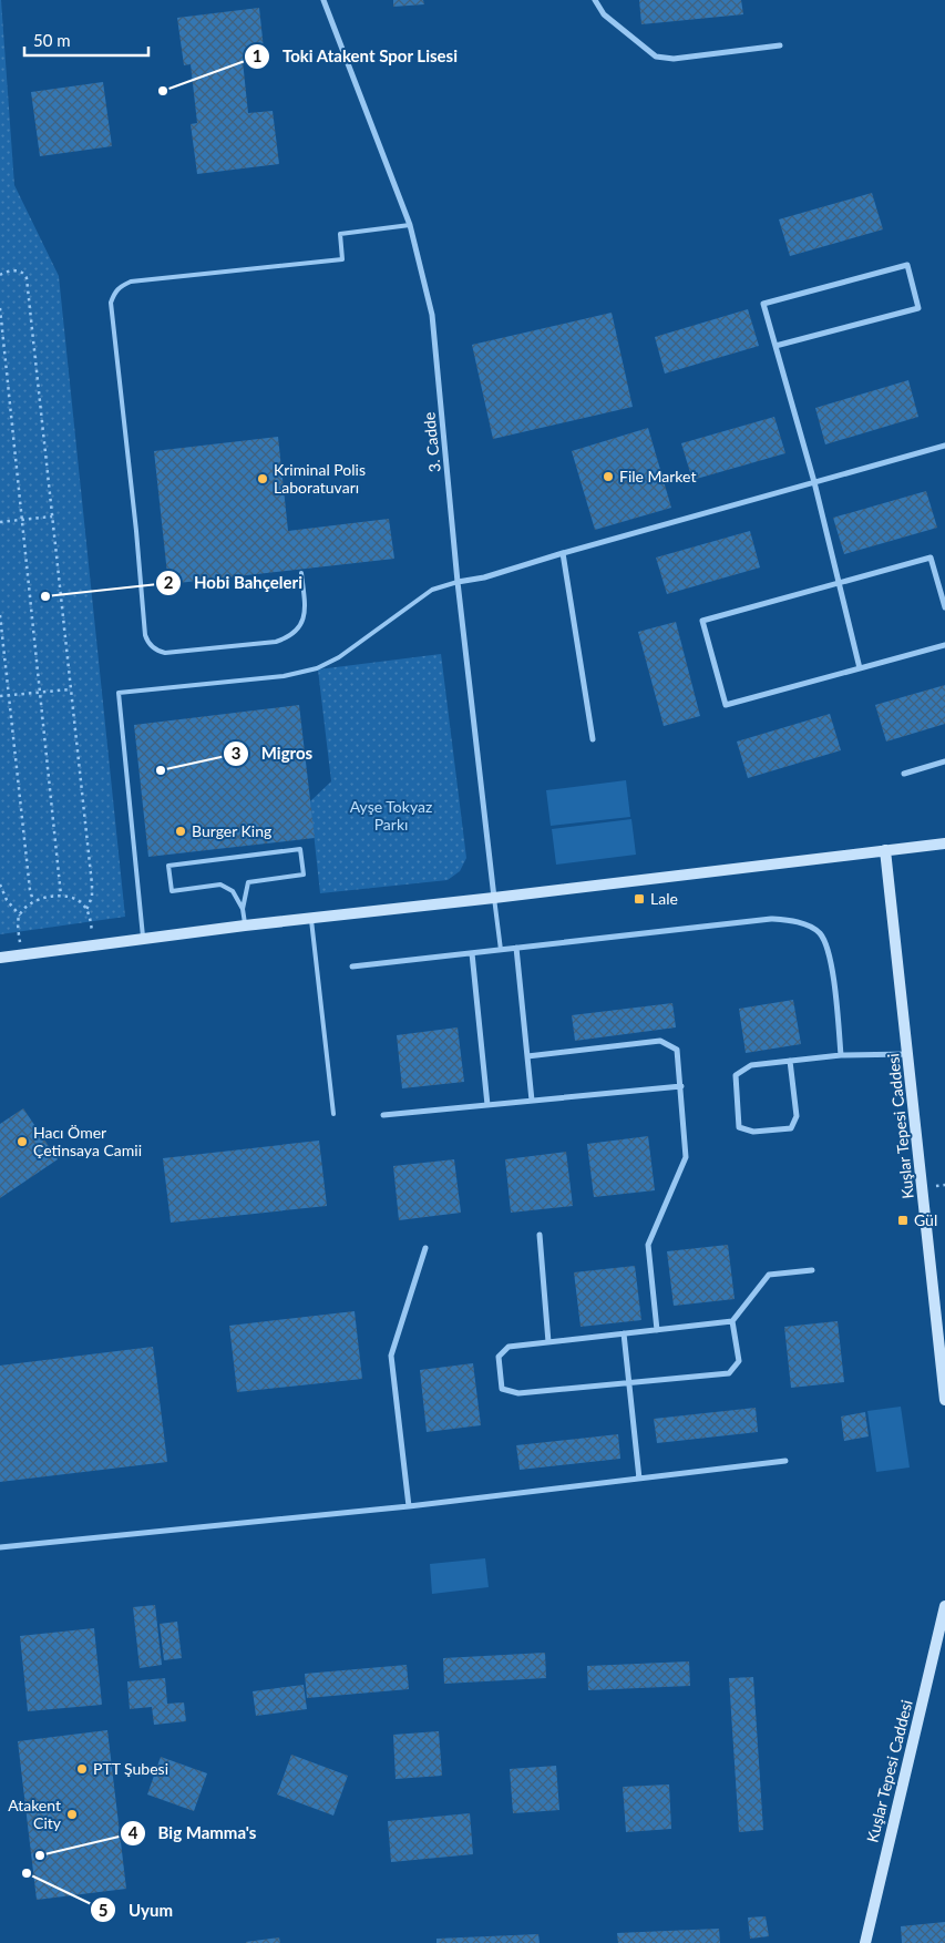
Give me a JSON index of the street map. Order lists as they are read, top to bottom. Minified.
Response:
{"streets":{"street":["3. Cadde","Kuşlar Tepesi Caddesi"]},"parks":["Ayşe Tokyaz Parkı"],"places":{"other":["Toki Atakent Spor Lisesi","File Market","Kriminal Polis Laboratuvarı","Hobi Bahçeleri","Migros","Burger King","Hacı Ömer Çetinsaya Camii","PTT Şubesi","Atakent City","Big Mamma's","Uyum"],"transit":["Lale","Gül"]},"scale_bar":"50 m"}
